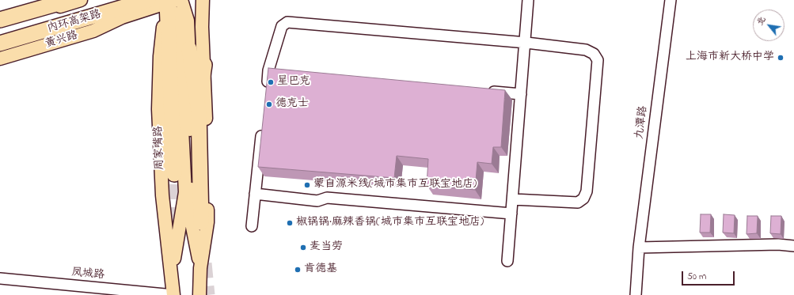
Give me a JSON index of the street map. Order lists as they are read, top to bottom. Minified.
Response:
{"streets":{"highway":["内环高架路"],"main road":["黄兴路","周家嘴路"],"street":["九潭路","凤城路"]},"crossings":[["黄兴路","周家嘴路"],["周家嘴路","凤城路"]],"places":["上海市新大桥中学","星巴克","德克士","蒙自源米线(城市集市互联宝地店)","椒锅锅·麻辣香锅(城市集市互联宝地店)","麦当劳","肯德基"],"scale_bar":"50 m","north":"top left"}
